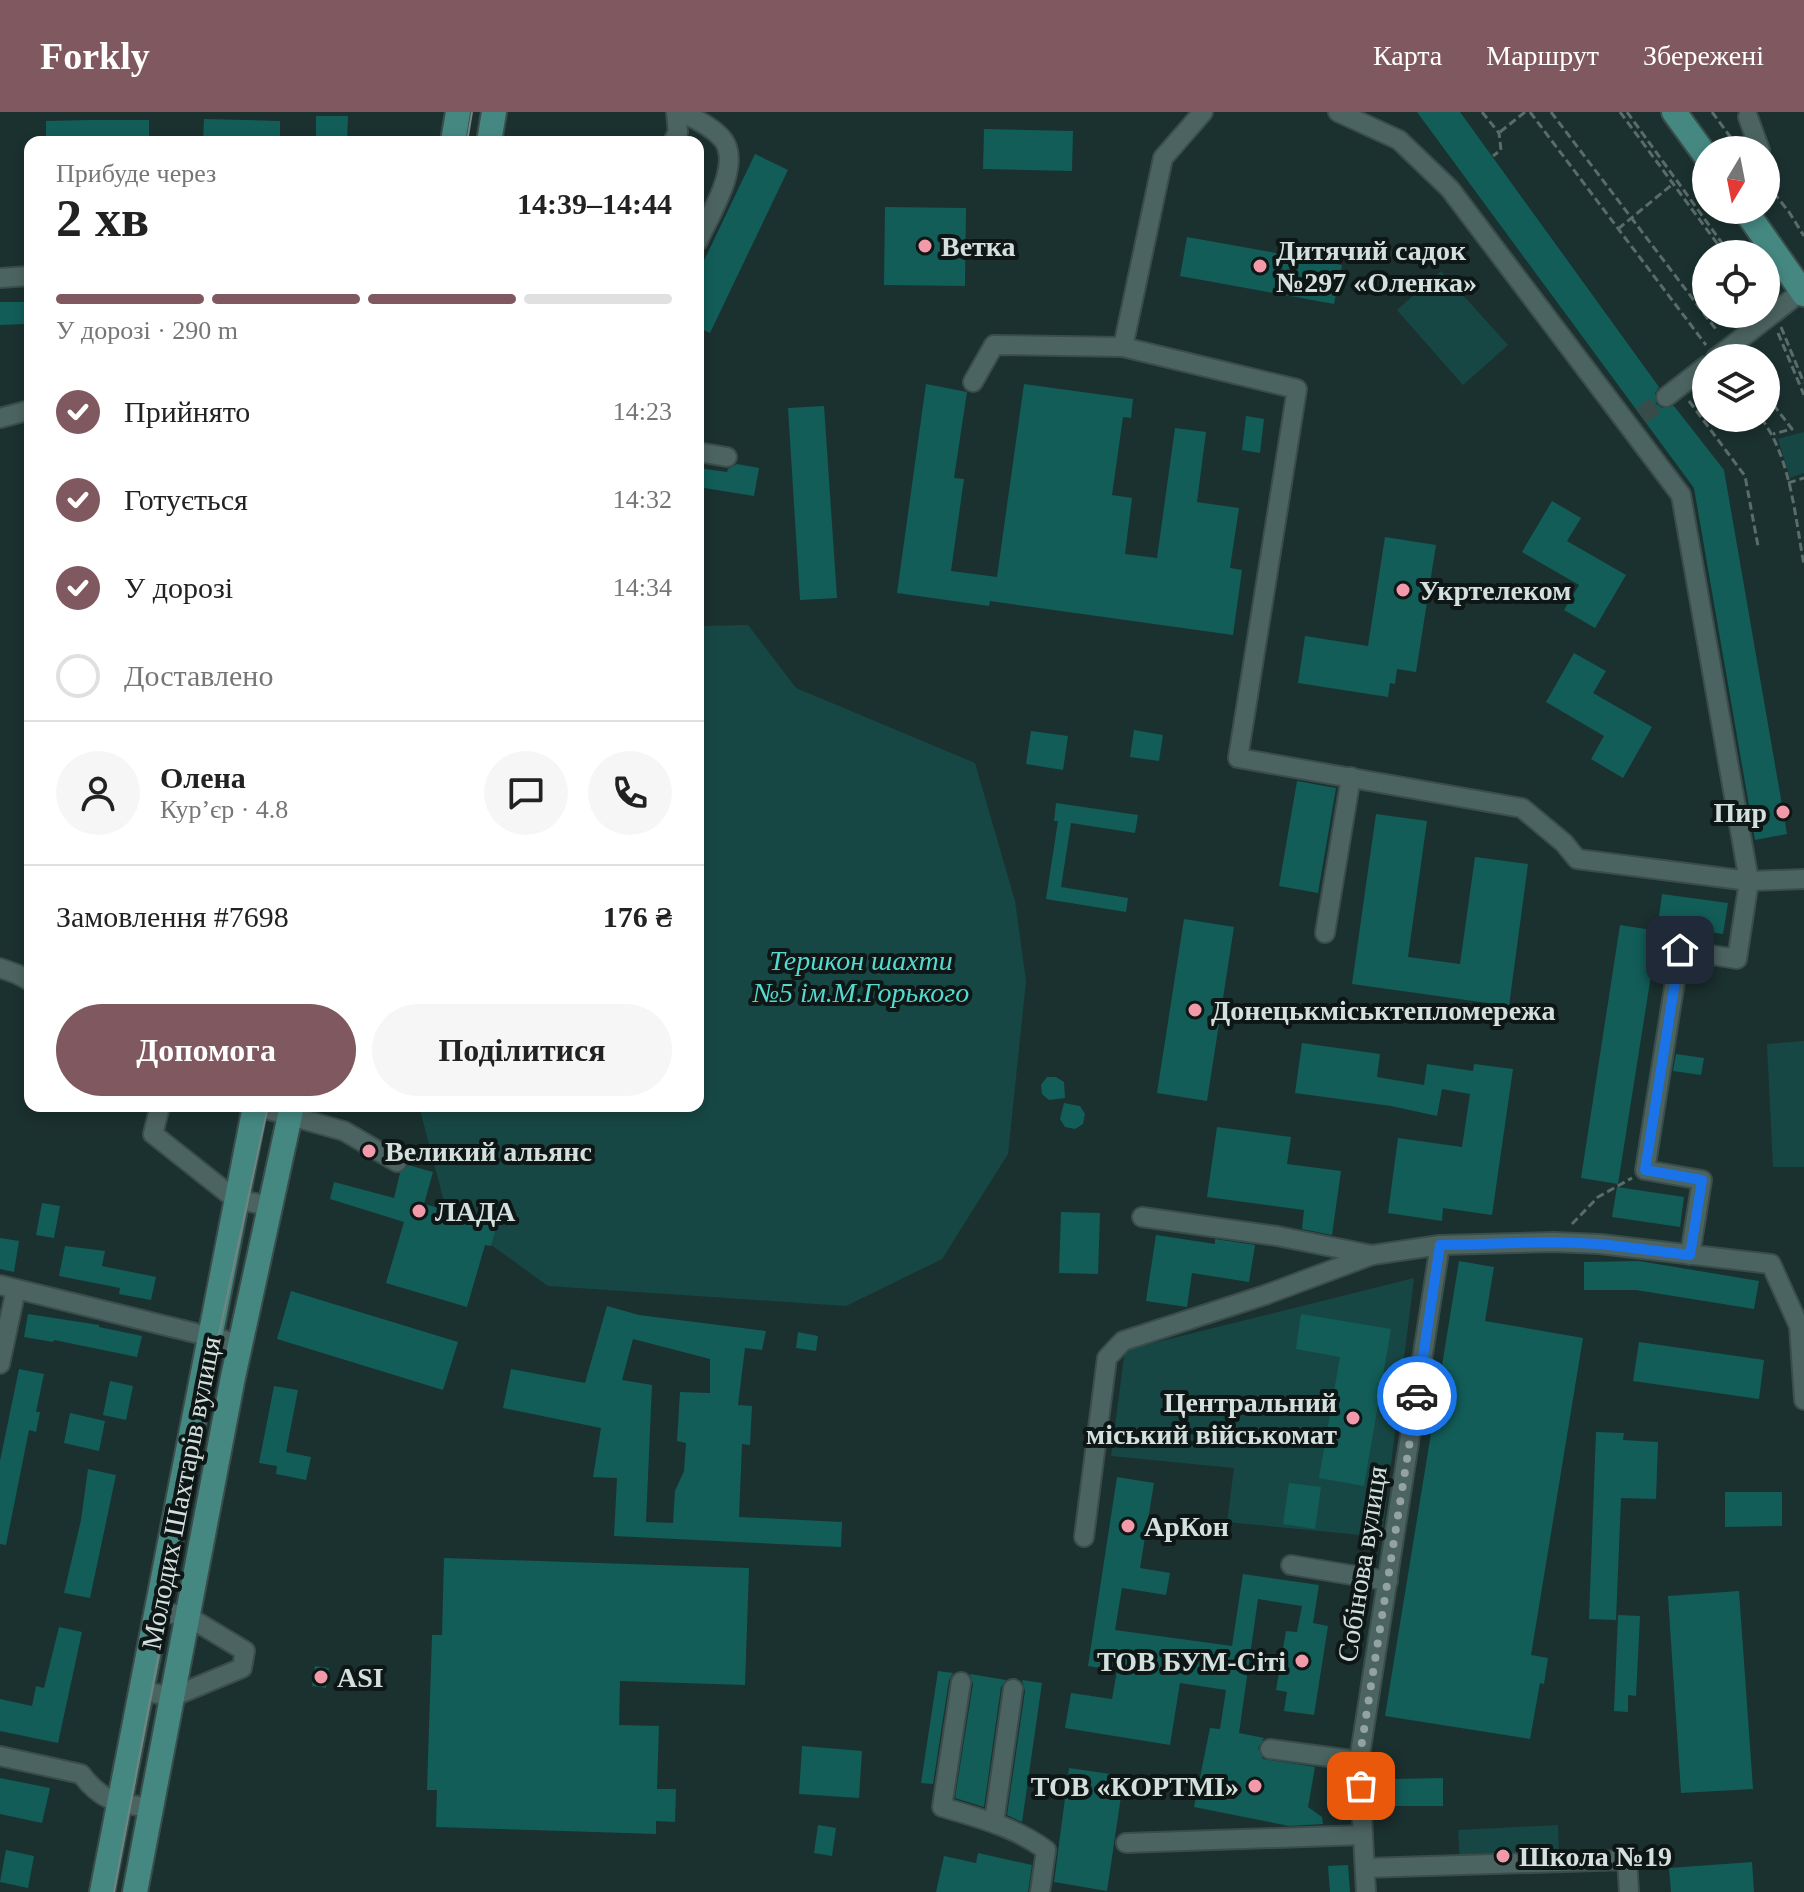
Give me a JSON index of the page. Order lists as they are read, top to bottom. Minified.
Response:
{"streets":{"main road":["Молодих Шахтарів вулиця"],"street":["Собінова вулиця"]},"parks":["Терикон шахти №5 ім.М.Горького"],"places":["Ветка","Дитячий садок №297 «Оленка»","Укртелеком","Пир","Донецькміськтепломережа","Великий альянс","ЛАДА","Центральний міський військомат","АрКон","ТОВ БУМ-Сіті","ASI","ТОВ «КОРТМІ»","Школа №19"],"north":"bottom","page":{"header":"Forkly","nav":["Карта","Маршрут","Збережені"],"heading":["2 хв","Прибуде через","14:39–14:44"],"panel":["Олена","Кур’єр · 4.8","Замовлення #7698","176 ₴"],"bar":"У дорозі · 290 m","list":[["Прийнято","14:23"],["Готується","14:32"],["У дорозі","14:34"],"Доставлено"],"buttons":["Допомога","Поділитися"]}}
